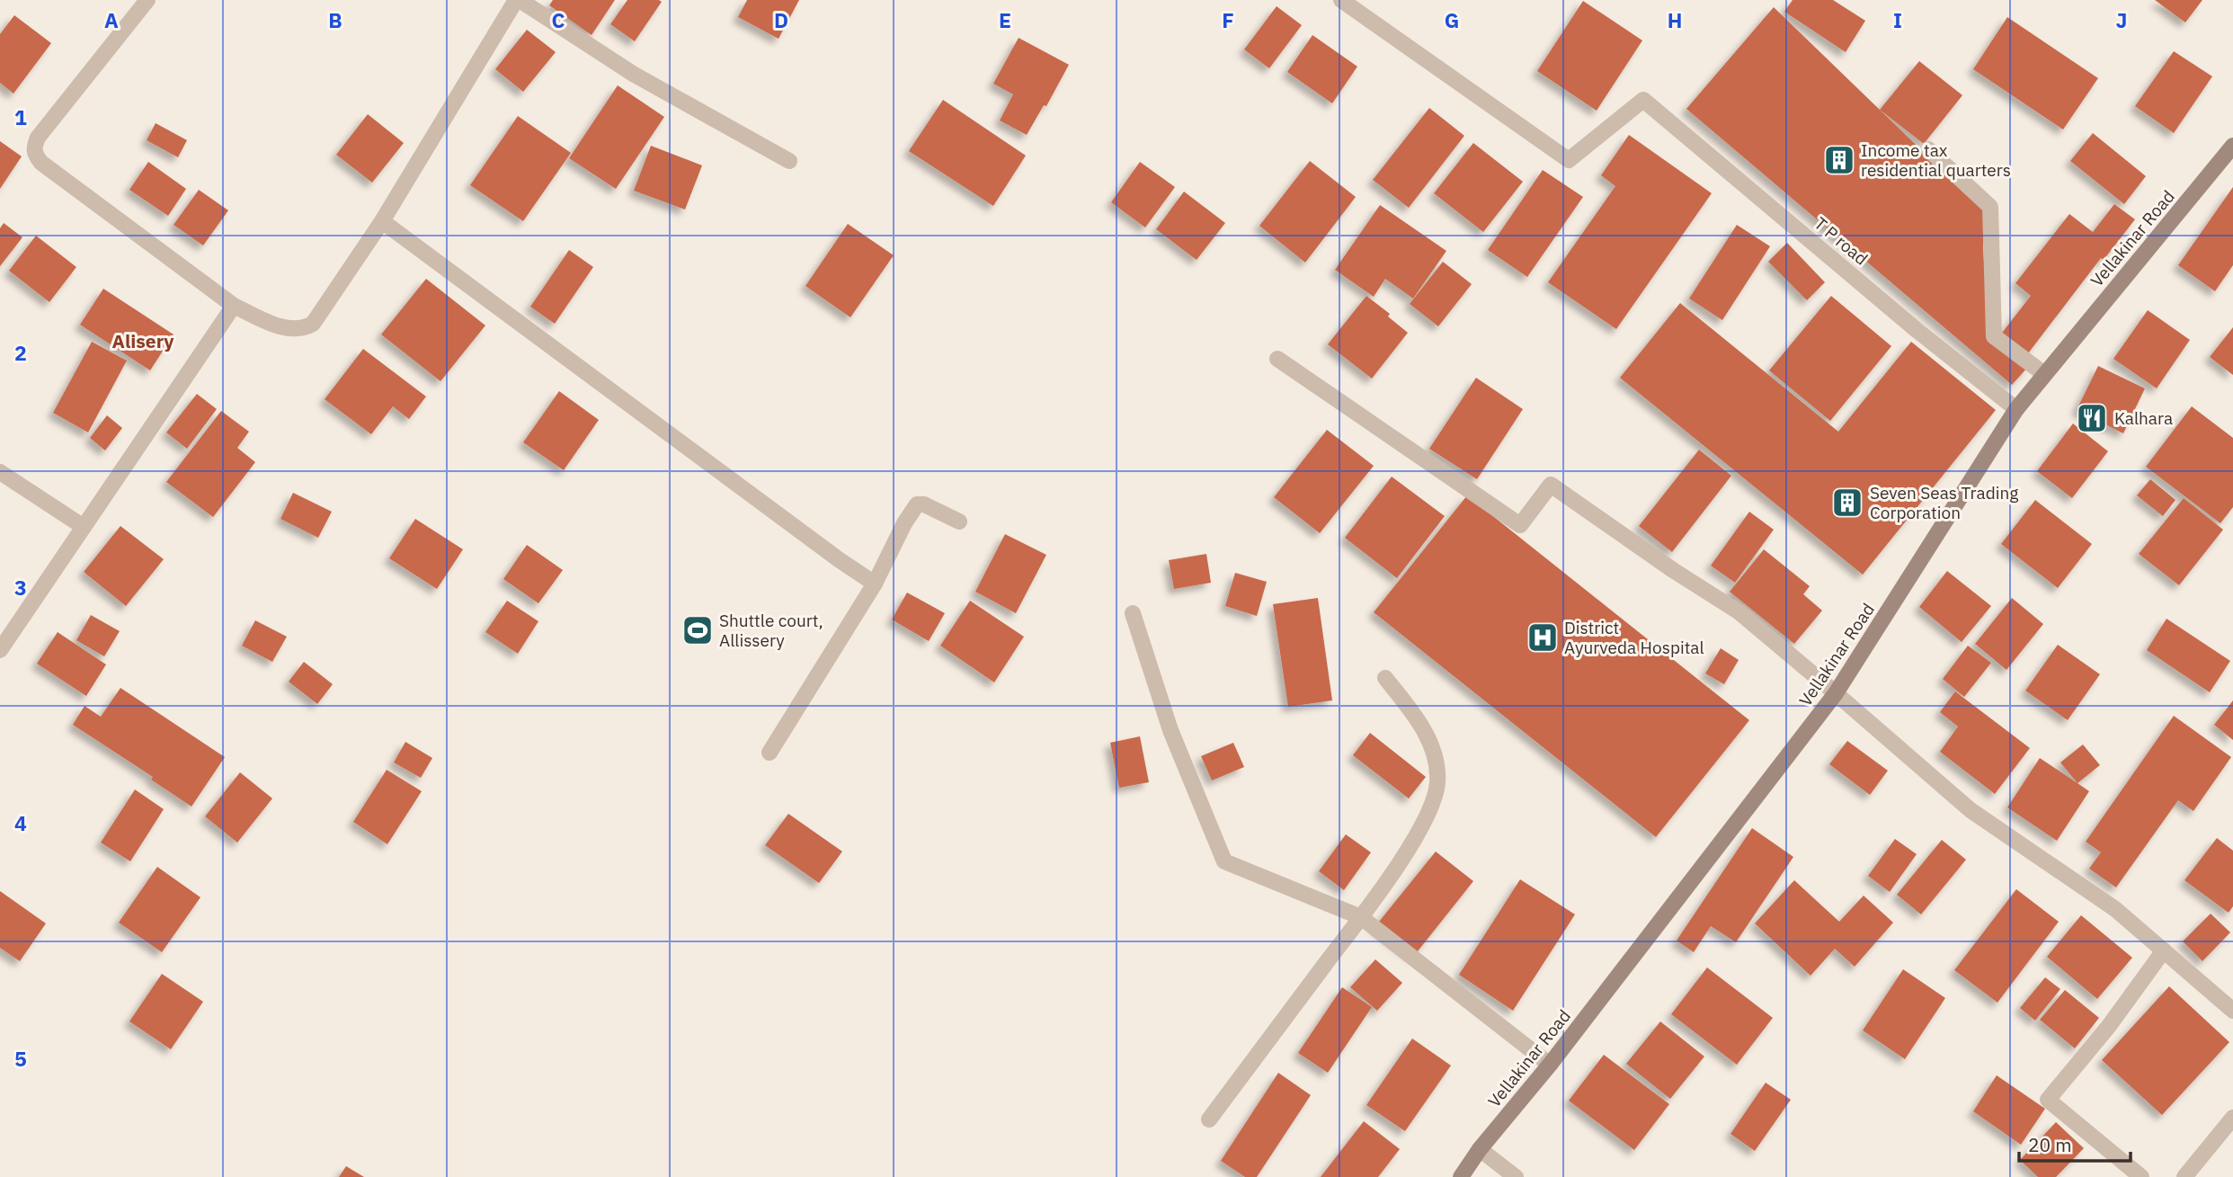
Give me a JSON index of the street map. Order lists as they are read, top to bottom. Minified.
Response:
{"streets":{"main road":["Vellakinar Road"],"street":["T P road"]},"crossings":[["Vellakinar Road","T P road"]],"districts":["Alisery"],"places":{"building":["Income tax residential quarters","Seven Seas Trading Corporation"],"restaurant":["Kalhara"],"sports":["Shuttle court, Allissery"],"hospital":["District Ayurveda Hospital"]},"scale_bar":"20 m","grid":{"columns":["A","B","C","D","E","F","G","H","I","J"],"rows":["1","2","3","4","5"]}}
